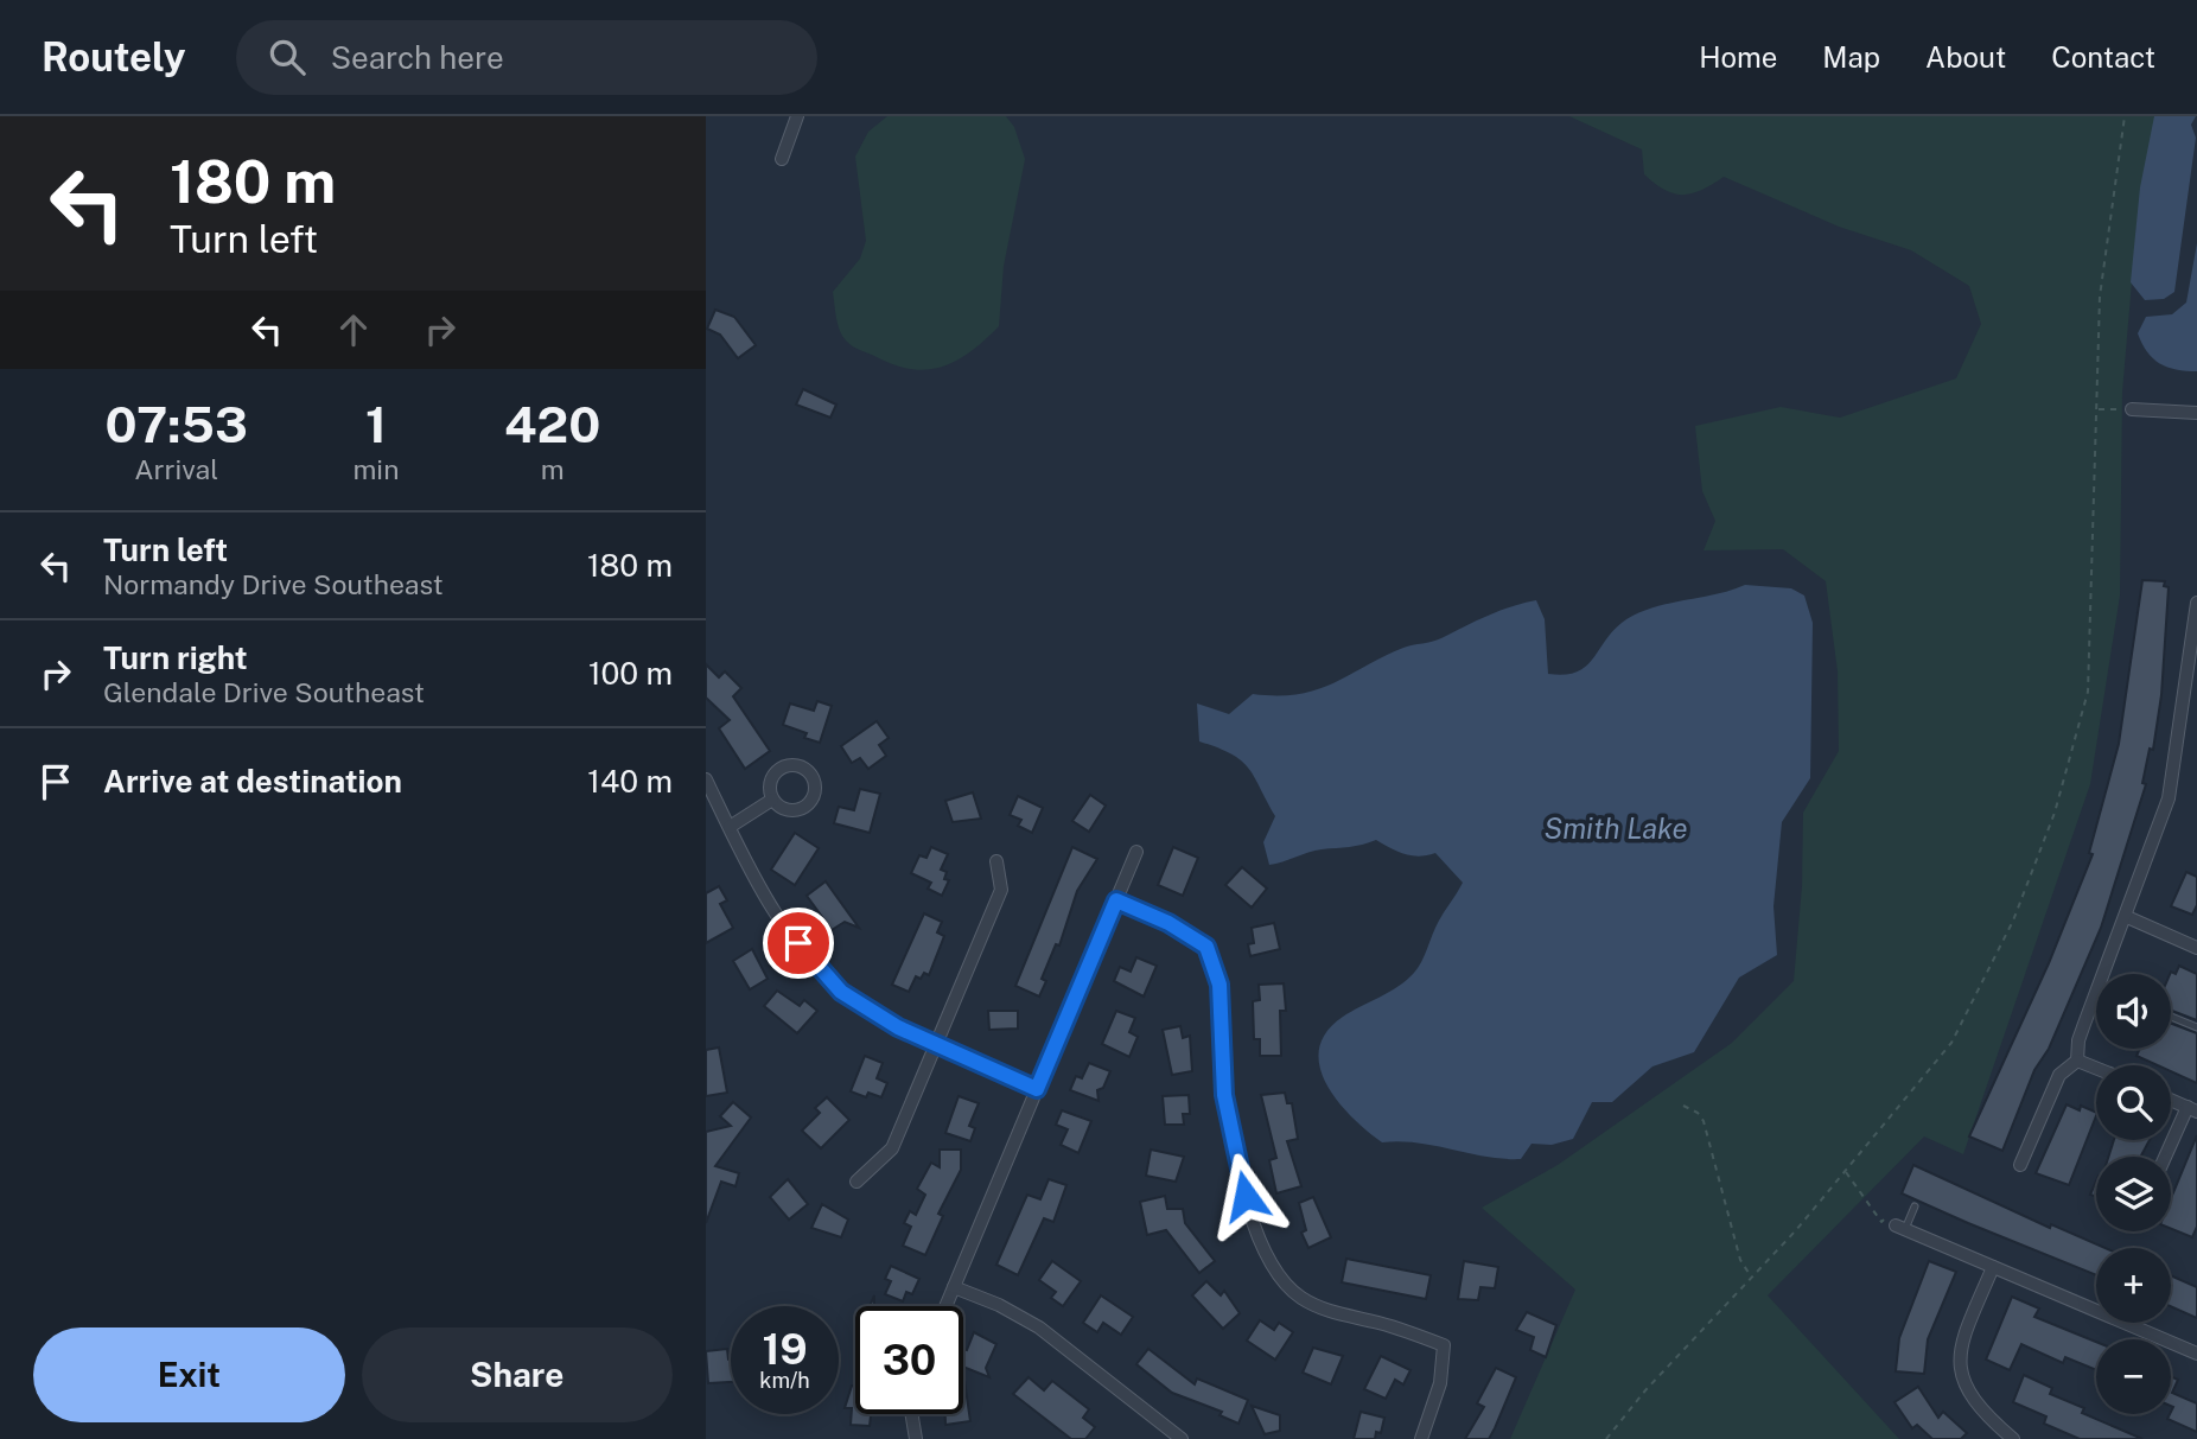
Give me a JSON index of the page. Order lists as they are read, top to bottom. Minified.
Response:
{"water":["Smith Lake"],"page":{"header":"Routely","search":"Search here","nav":["Home","Map","About","Contact"],"turn":["180 m","Turn left"],"eta":["07:53","Arrival","1","min","420","m"],"list":[{"name":"Turn left","note":"Normandy Drive Southeast","value":"180 m"},{"name":"Turn right","note":"Glendale Drive Southeast","value":"100 m"},{"name":"Arrive at destination","value":"140 m"}],"map_buttons":["+","−"],"speed":"19 km/h","limit":"30","buttons":["Exit","Share"]}}
